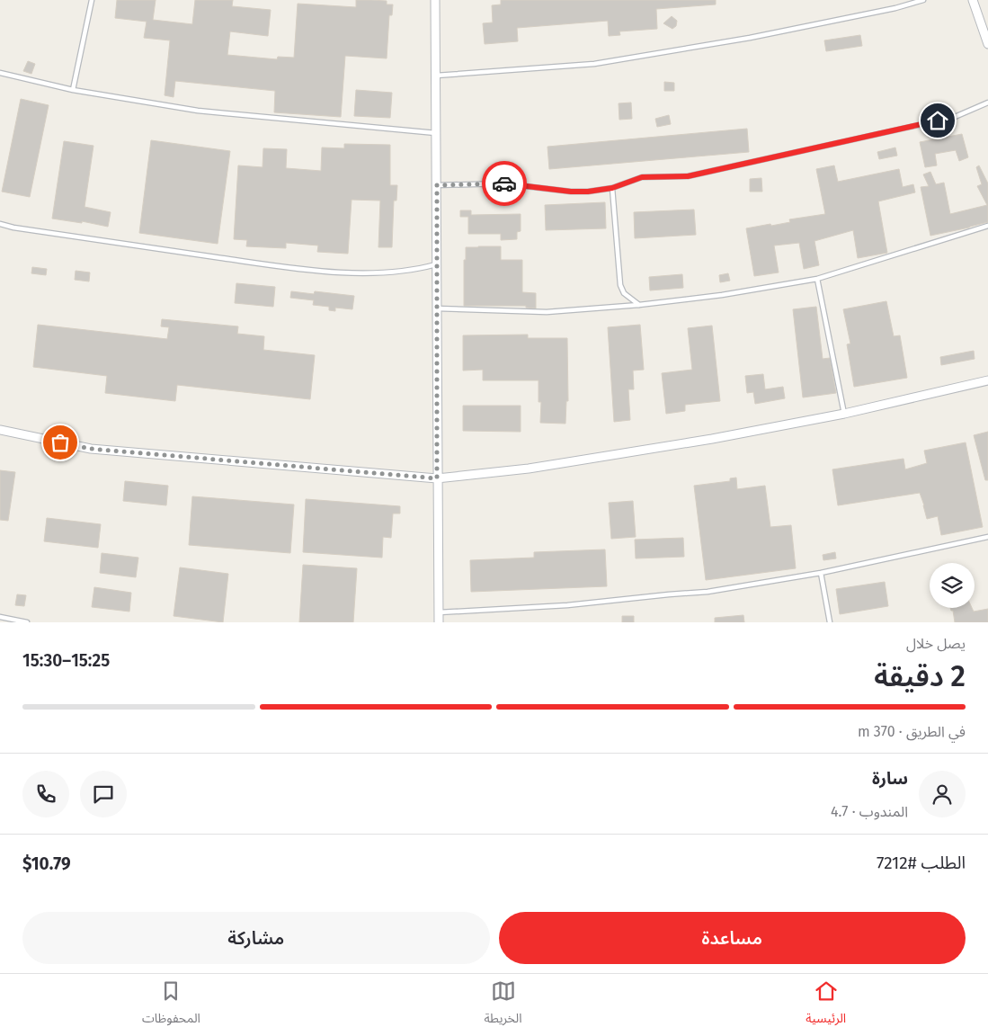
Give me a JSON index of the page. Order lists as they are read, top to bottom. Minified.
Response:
{"page":{"heading":["2 دقيقة","يصل خلال","15:25–15:30"],"panel":["سارة","المندوب · 4.7","الطلب #7212","$10.79"],"bar":"في الطريق · 370 m","buttons":["مساعدة","مشاركة"],"tabs":["الرئيسية","الخريطة","المحفوظات"]}}
